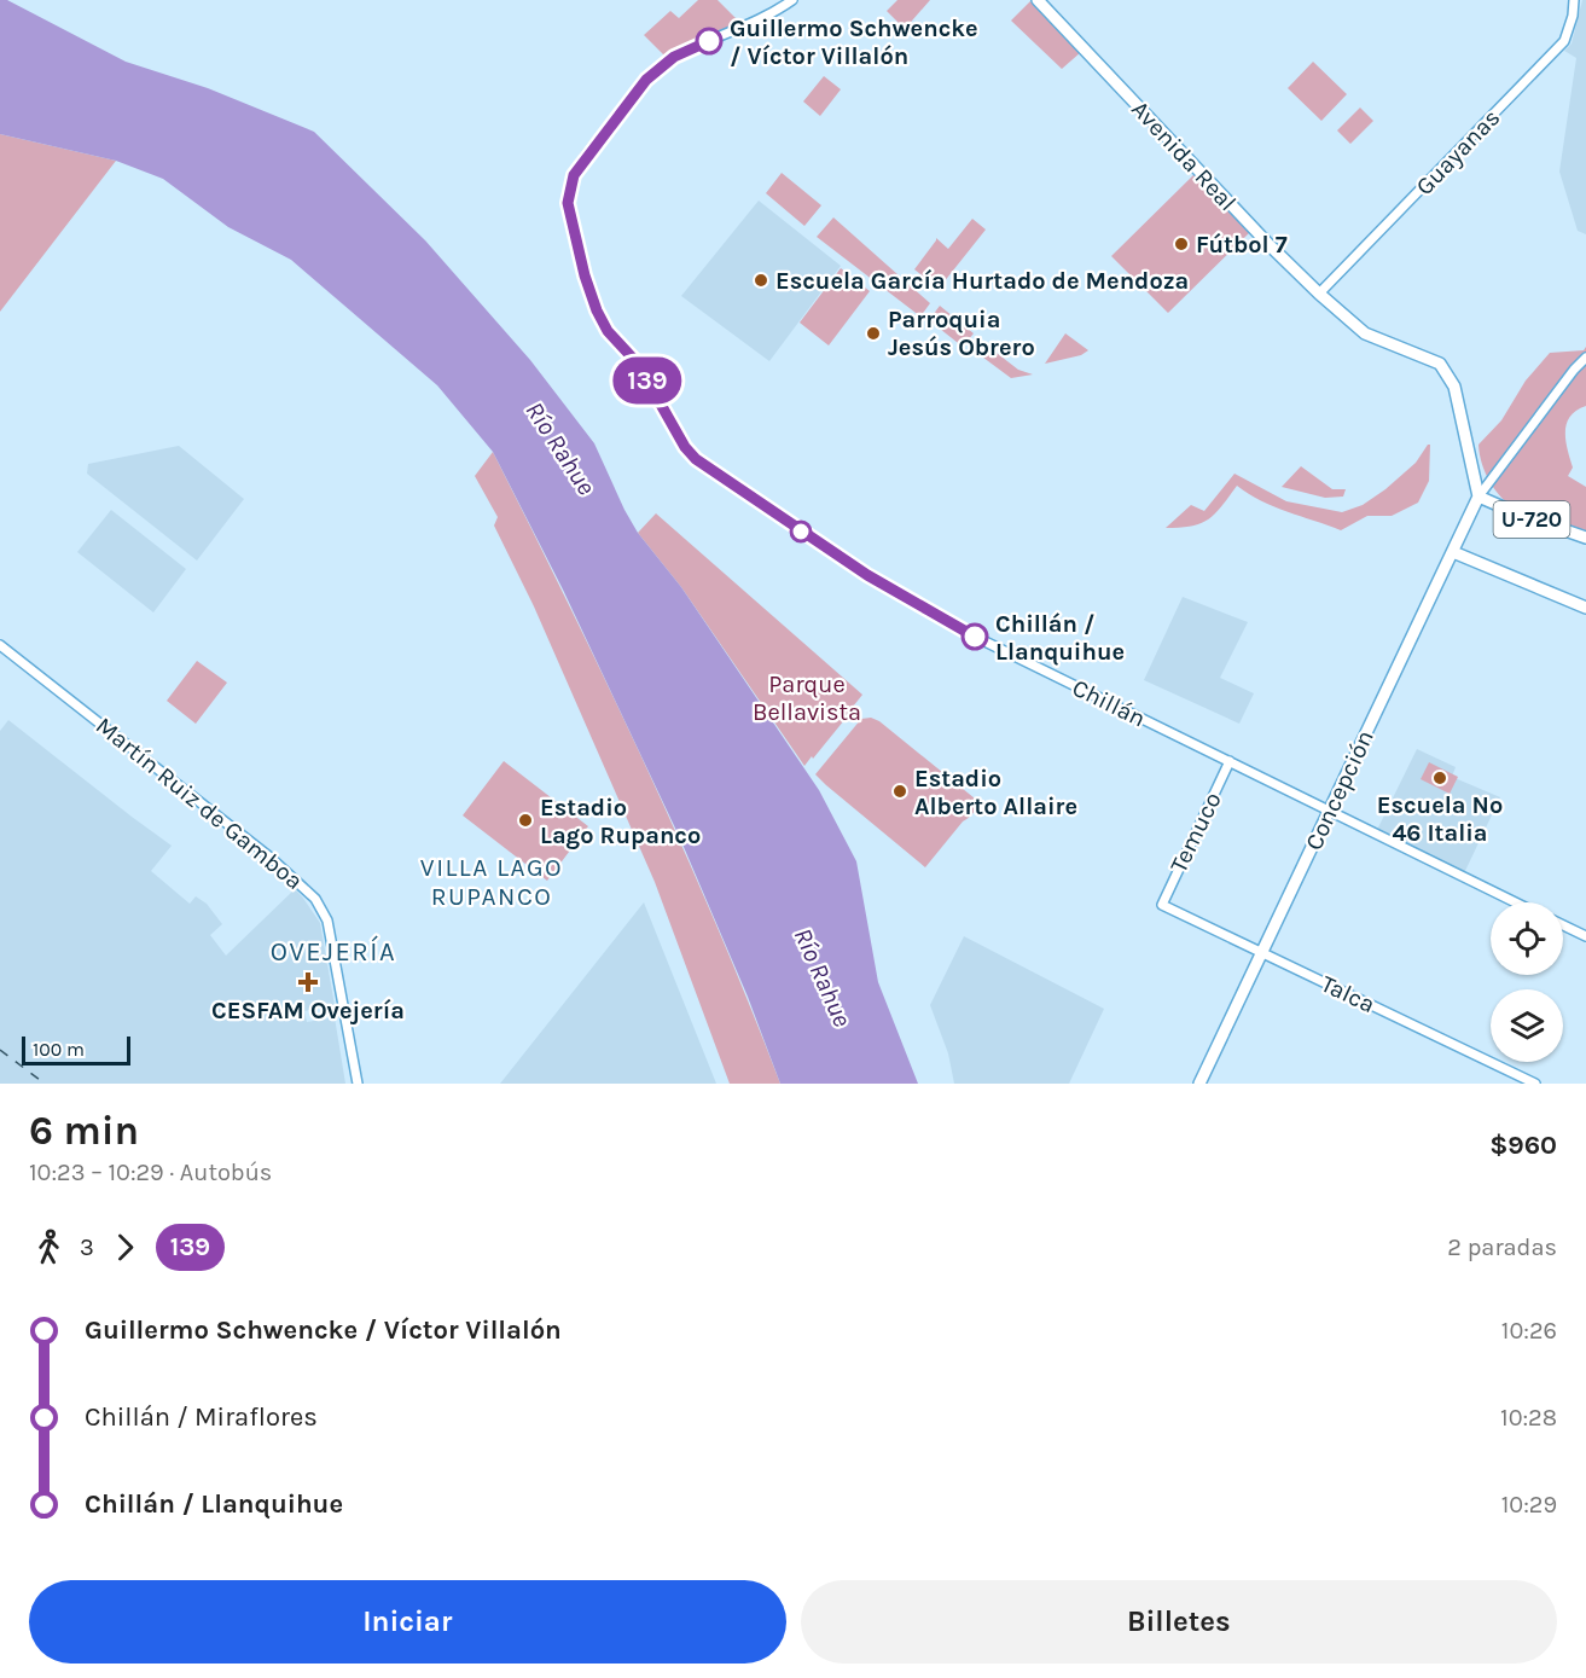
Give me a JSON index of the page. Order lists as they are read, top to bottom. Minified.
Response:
{"streets":{"main road":["Avenida Real","U-720","Concepción"],"street":["Guayanas","Chillán","Martín Ruiz de Gamboa","Temuco","Talca"]},"crossings":[["Guayanas","Avenida Real"],["Avenida Real","U-720"],["Avenida Real","Concepción"],["U-720","Concepción"],["Chillán","Concepción"],["Chillán","Temuco"],["Concepción","Talca"],["Temuco","Talca"]],"districts":["VILLA LAGO RUPANCO","OVEJERÍA"],"water":["Río Rahue"],"parks":["Parque Bellavista"],"places":{"other":["Guillermo Schwencke / Víctor Villalón","Fútbol 7","Escuela García Hurtado de Mendoza","Parroquia Jesús Obrero","Chillán / Llanquihue","Escuela Nº 46 Italia","Estadio Alberto Allaire","Estadio Lago Rupanco"],"health":["CESFAM Ovejería"]},"lines":["bus line 139"],"scale_bar":"100 m","page":{"on_map":"139","scale":"100 m","heading":["6 min","10:23 – 10:29 · Autobús","$960"],"legs":["3","139","2 paradas"],"list":[{"name":"Guillermo Schwencke / Víctor Villalón","value":"10:26"},{"name":"Chillán / Miraflores","value":"10:28"},{"name":"Chillán / Llanquihue","value":"10:29"}],"buttons":["Iniciar","Billetes"]}}
